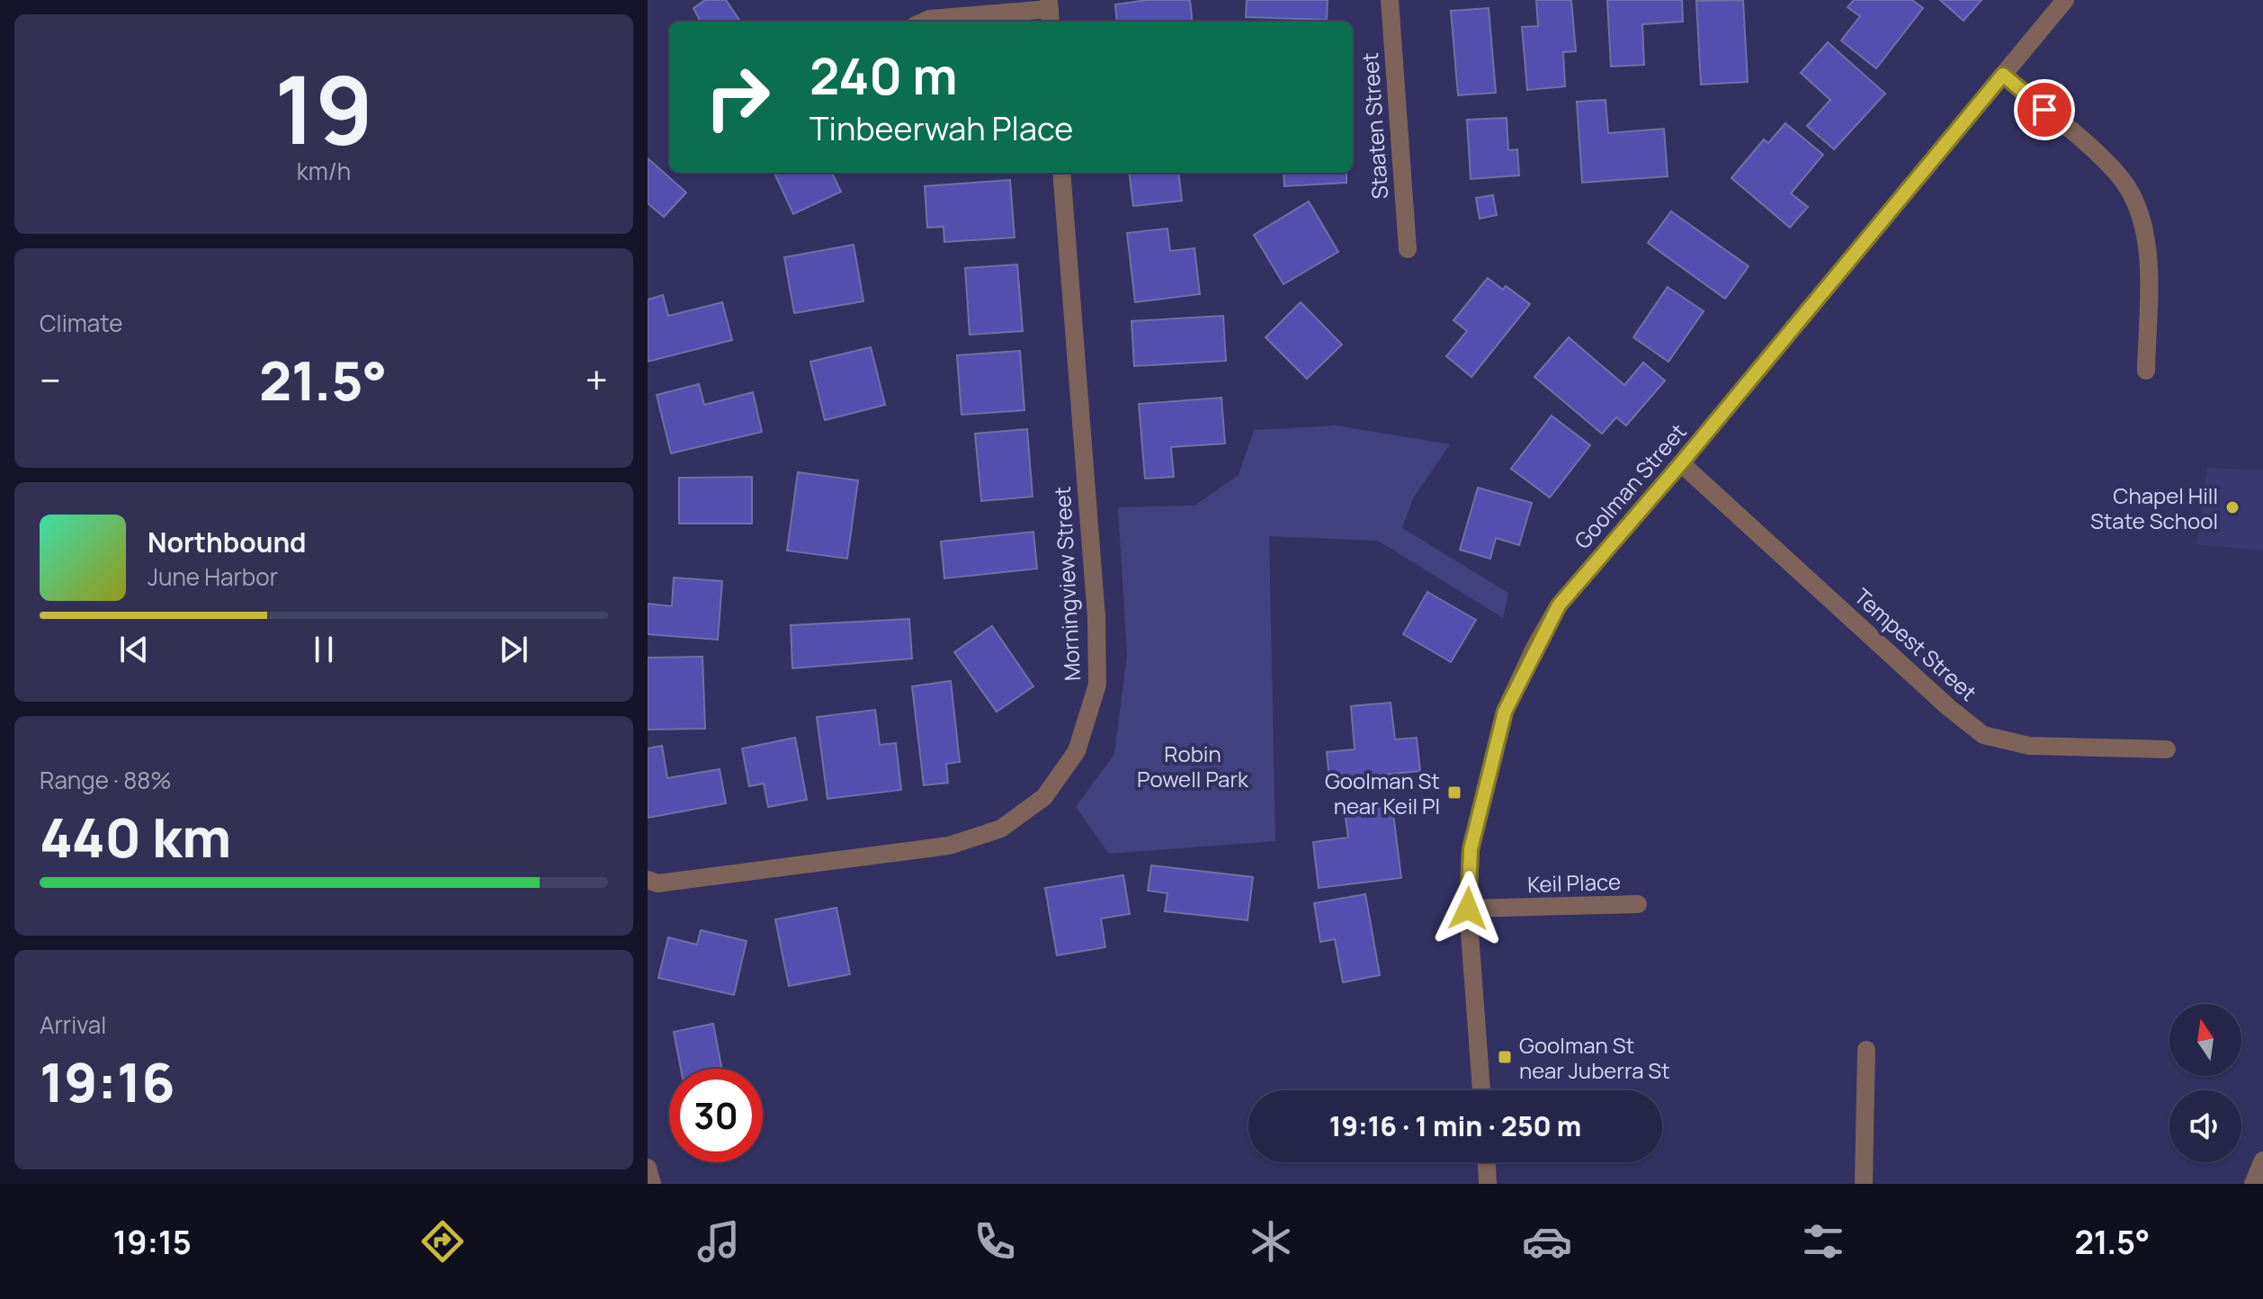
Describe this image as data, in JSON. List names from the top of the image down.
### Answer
{
  "streets": {
    "street": [
      "Staaten Street",
      "Goolman Street",
      "Morningview Street",
      "Tempest Street",
      "Keil Place"
    ]
  },
  "crossings": [
    ["Goolman Street", "Tempest Street"],
    ["Goolman Street", "Keil Place"]
  ],
  "parks": ["Robin Powell Park"],
  "places": {
    "other": ["Chapel Hill State School"],
    "transit": ["Goolman St near Keil Pl", "Goolman St near Juberra St"]
  },
  "north": "top",
  "page": {
    "tile": [
      ["19", "km/h"],
      "Climate",
      ["Range · 88%", "440 km"],
      ["Arrival", "19:16"]
    ],
    "turn": ["240 m", "Tinbeerwah Place"],
    "heat": ["−", "21.5°", "+"],
    "song": ["Northbound", "June Harbor"],
    "limit": "30",
    "trip": "19:16 · 1 min · 250 m",
    "tabs": ["19:15", "21.5°"]
  }
}
